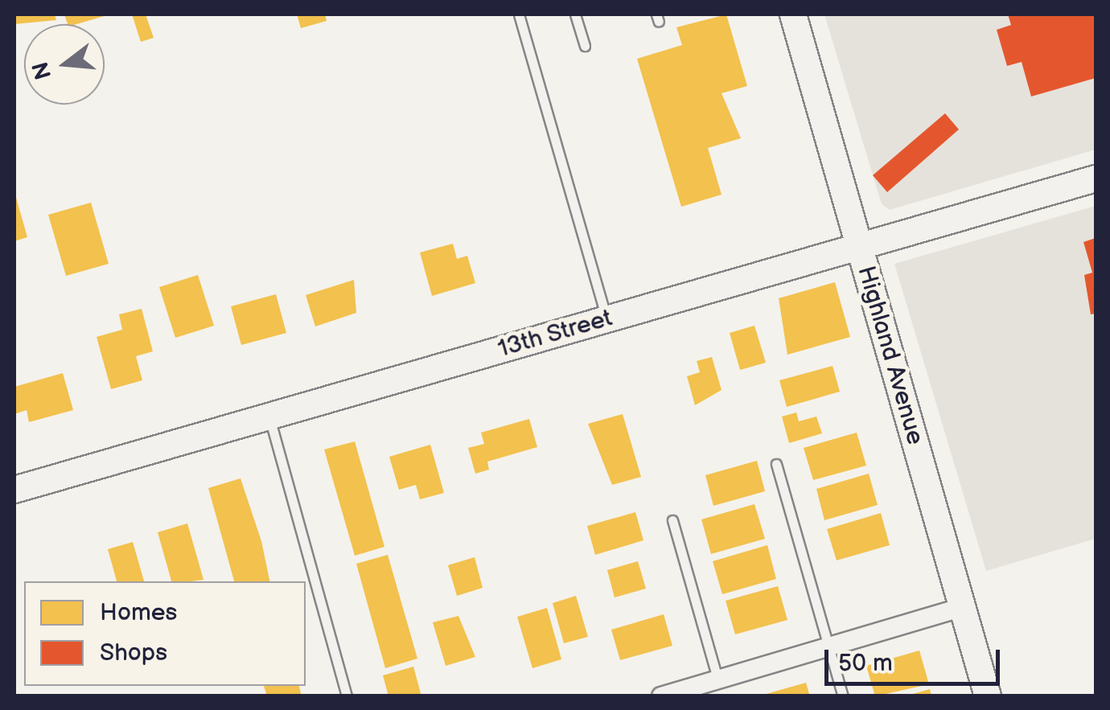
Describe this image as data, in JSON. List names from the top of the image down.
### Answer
{
  "streets": {
    "main road": ["13th Street", "Highland Avenue"]
  },
  "crossings": [
    ["13th Street", "Highland Avenue"]
  ],
  "legend": ["Homes", "Shops"],
  "scale_bar": "50 m",
  "north": "left"
}
